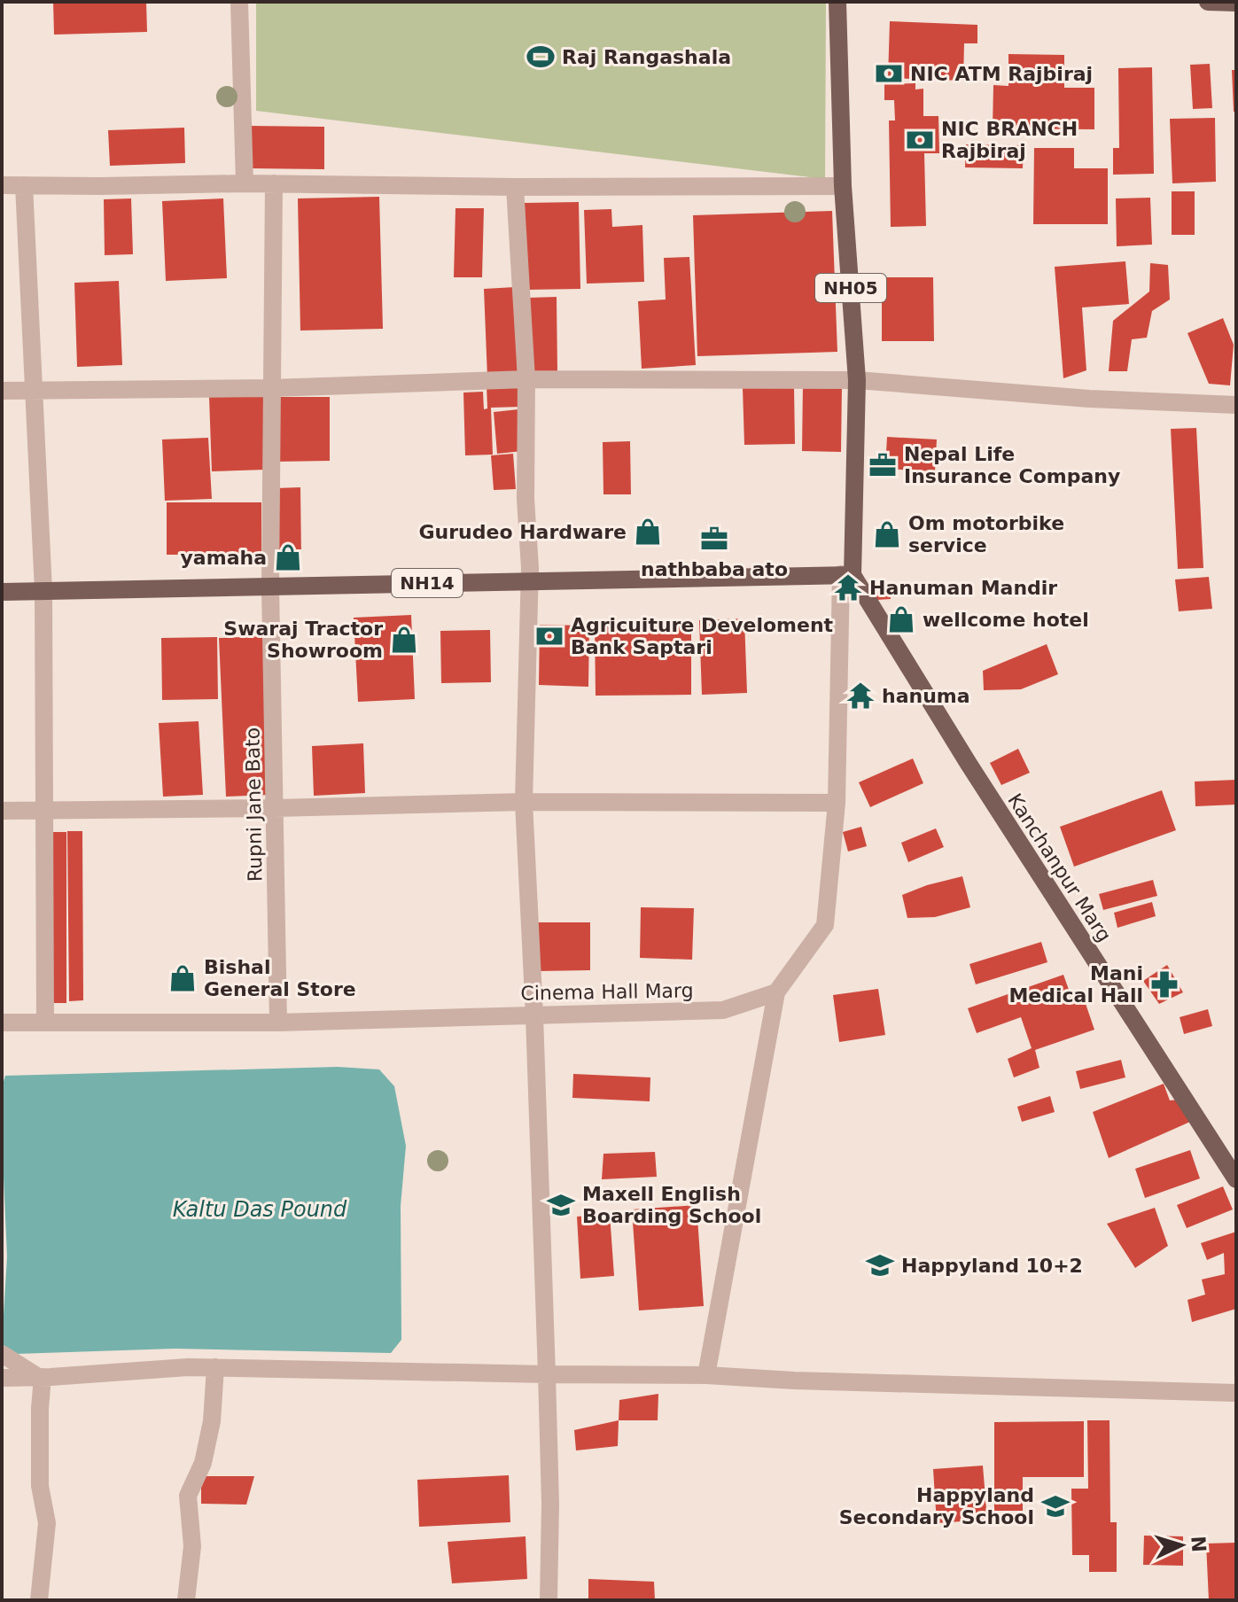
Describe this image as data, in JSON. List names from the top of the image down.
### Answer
{
  "streets": {
    "main road": ["NH05", "NH14", "Kanchanpur Marg"],
    "street": ["Rupni Jane Bato", "Cinema Hall Marg"]
  },
  "crossings": [
    ["NH05", "NH14"],
    ["NH05", "Kanchanpur Marg"],
    ["NH14", "Rupni Jane Bato"],
    ["NH14", "Kanchanpur Marg"],
    ["Rupni Jane Bato", "Cinema Hall Marg"]
  ],
  "water": ["Kaltu Das Pound"],
  "places": {
    "sports": ["Raj Rangashala"],
    "bank": ["NIC ATM Rajbiraj", "NIC BRANCH Rajbiraj", "Agricuiture Develoment Bank Saptari"],
    "office": ["Nepal Life Insurance Company", "nathbaba ato"],
    "shop": [
      "Gurudeo Hardware",
      "Om motorbike service",
      "yamaha",
      "wellcome hotel",
      "Swaraj Tractor Showroom",
      "Bishal General Store"
    ],
    "temple": ["Hanuman Mandir", "hanuma"],
    "pharmacy": ["Mani Medical Hall"],
    "school or university": ["Maxell English Boarding School", "Happyland 10+2", "Happyland Secondary School"]
  },
  "north": "right"
}
